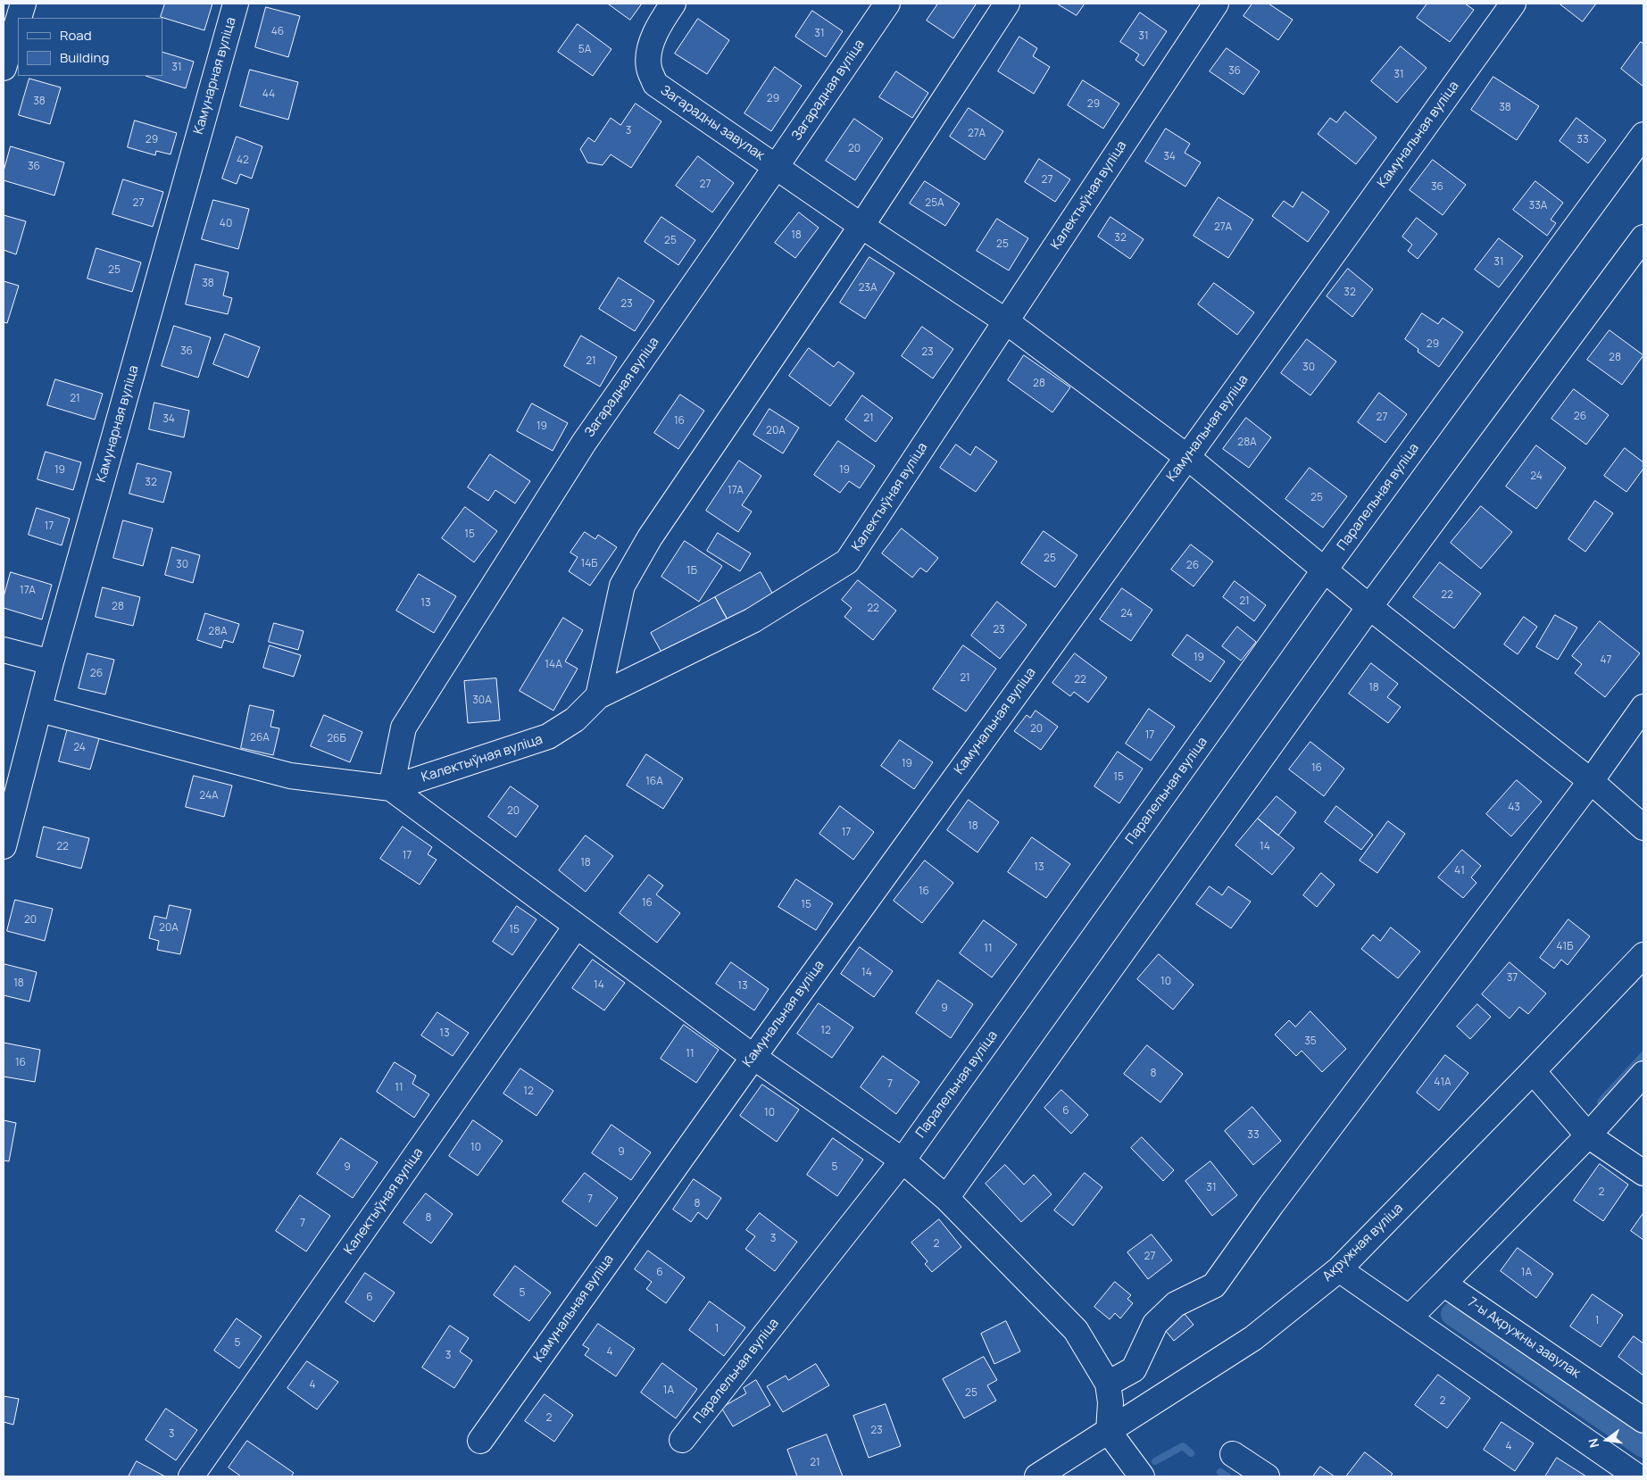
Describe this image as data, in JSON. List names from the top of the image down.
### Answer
{
  "streets": {
    "street": [
      "Камунарная вуліца",
      "Загарадная вуліца",
      "Загарадны завулак",
      "Камунальная вуліца",
      "Калектыўная вуліца",
      "Паралельная вуліца",
      "Акружная вуліца",
      "7-ы Акружны завулак"
    ]
  },
  "crossings": [
    ["Загарадная вуліца", "Загарадны завулак"],
    ["Загарадная вуліца", "Калектыўная вуліца"],
    ["Загарадны завулак", "Камунальная вуліца"],
    ["Загарадны завулак", "Калектыўная вуліца"],
    ["Загарадны завулак", "Паралельная вуліца"]
  ],
  "house_numbers": [
    "46",
    "31",
    "31",
    "5А",
    "31",
    "36",
    "31",
    "44",
    "29",
    "38",
    "29",
    "38",
    "3",
    "27А",
    "29",
    "33",
    "20",
    "34",
    "42",
    "36",
    "27",
    "27",
    "36",
    "27",
    "25А",
    "33А",
    "40",
    "27А",
    "18",
    "32",
    "25",
    "25",
    "31",
    "25",
    "38",
    "23А",
    "32",
    "23",
    "29",
    "36",
    "23",
    "28",
    "21",
    "30",
    "28",
    "21",
    "26",
    "27",
    "21",
    "34",
    "16",
    "19",
    "20А",
    "28А",
    "19",
    "19",
    "24",
    "32",
    "17А",
    "25",
    "17",
    "15",
    "25",
    "14Б",
    "30",
    "26",
    "1Б",
    "17А",
    "22",
    "21",
    "13",
    "28",
    "22",
    "24",
    "23",
    "28А",
    "19",
    "47",
    "14А",
    "26",
    "21",
    "22",
    "18",
    "30А",
    "20",
    "17",
    "26А",
    "26Б",
    "24",
    "19",
    "16",
    "15",
    "16А",
    "24А",
    "43",
    "20",
    "18",
    "17",
    "22",
    "14",
    "17",
    "18",
    "13",
    "41",
    "16",
    "16",
    "15",
    "20",
    "20А",
    "15",
    "41Б",
    "11",
    "14",
    "37",
    "10",
    "18",
    "14",
    "13",
    "9",
    "12",
    "13",
    "35",
    "11",
    "16",
    "8",
    "41А",
    "7",
    "11",
    "12",
    "6",
    "10",
    "33",
    "10",
    "9",
    "9",
    "5",
    "31",
    "2",
    "7",
    "8",
    "8",
    "7",
    "3",
    "2",
    "27",
    "6",
    "1А",
    "5",
    "6",
    "1",
    "1",
    "5",
    "4",
    "3",
    "4",
    "1А",
    "25",
    "2",
    "2",
    "23",
    "3",
    "4",
    "21"
  ],
  "legend": ["Road", "Building"],
  "north": "left"
}
